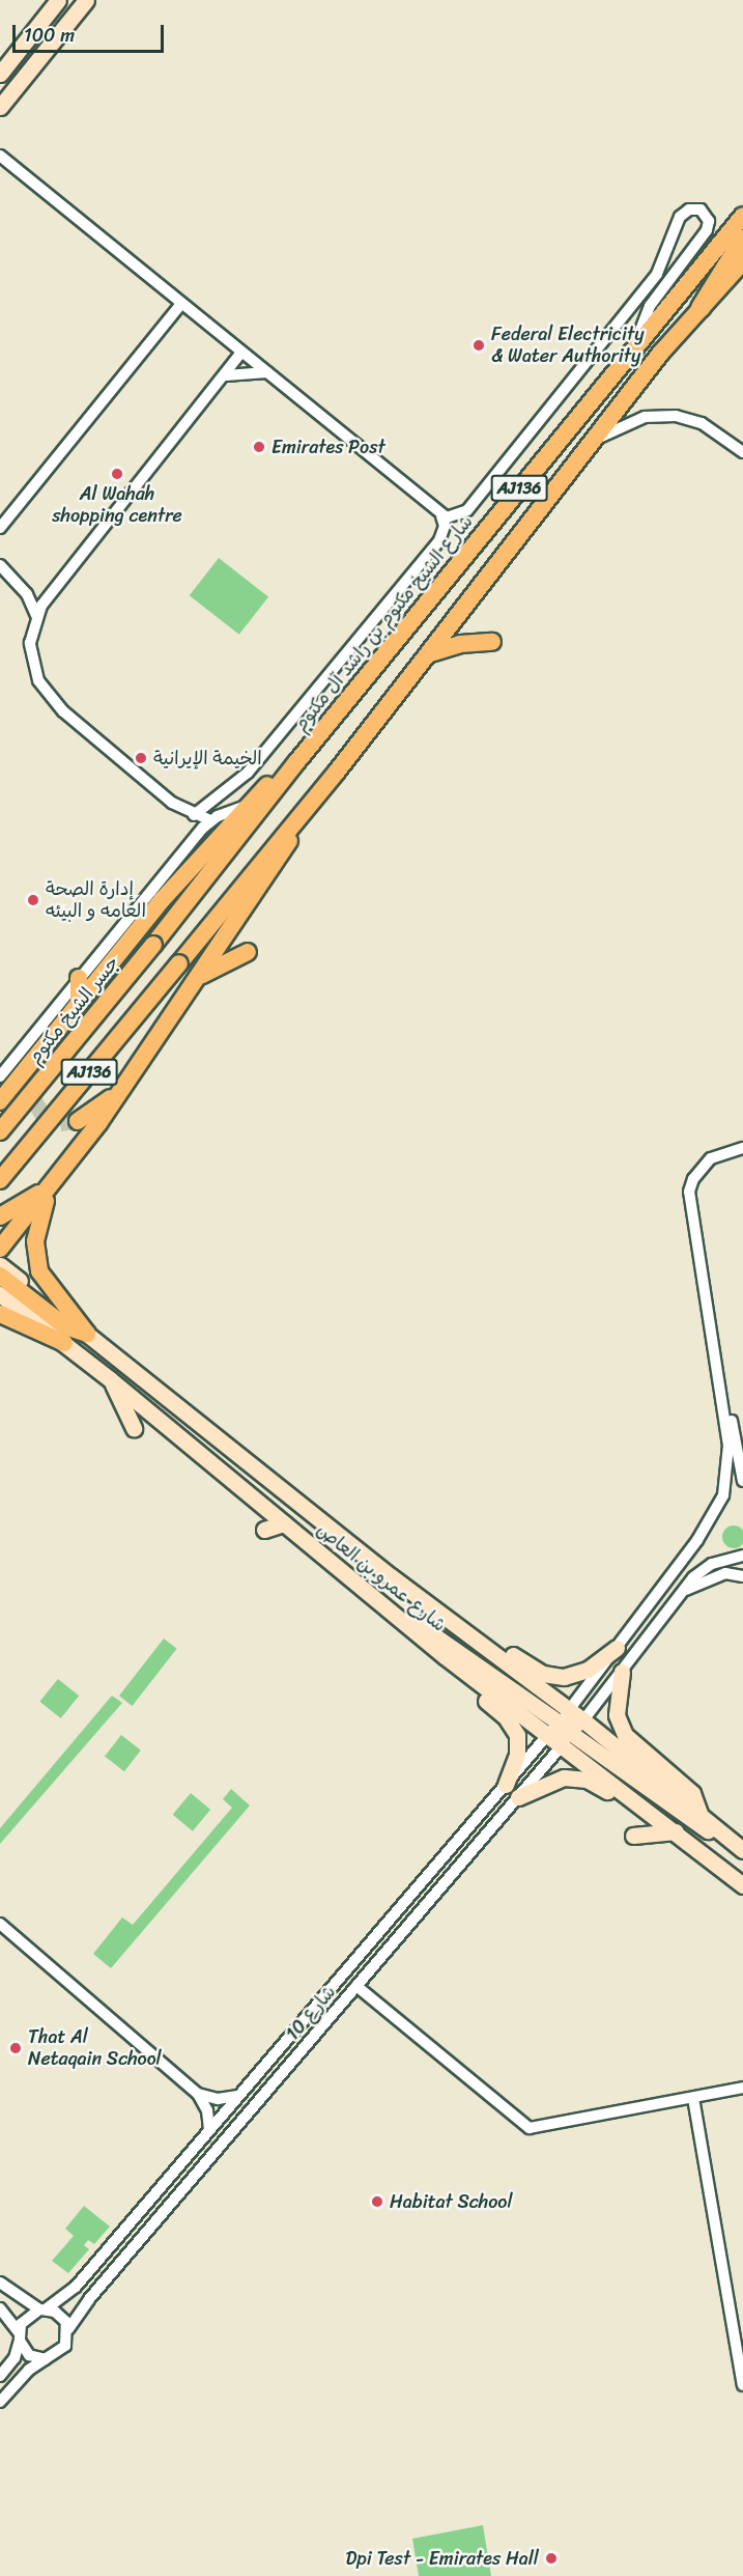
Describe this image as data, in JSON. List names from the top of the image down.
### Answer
{
  "streets": {
    "main road": [
      "AJ136",
      "شارع الشيخ مكتوم بن راشد آل مكتوم",
      "جسر الشيخ مكتوم",
      "شارع عمرو بن العاص"
    ],
    "street": ["شارع 10"]
  },
  "crossings": [
    ["شارع الشيخ مكتوم بن راشد آل مكتوم", "جسر الشيخ مكتوم"],
    ["شارع عمرو بن العاص", "شارع 10"]
  ],
  "places": [
    "Federal Electricity & Water Authority",
    "Emirates Post",
    "Al Wahah shopping centre",
    "الخيمة الإيرانية",
    "إدارة الصحة العامه و البيئه",
    "That Al Netaqain School",
    "Habitat School",
    "Dpi Test - Emirates Hall"
  ],
  "scale_bar": "100 m"
}
